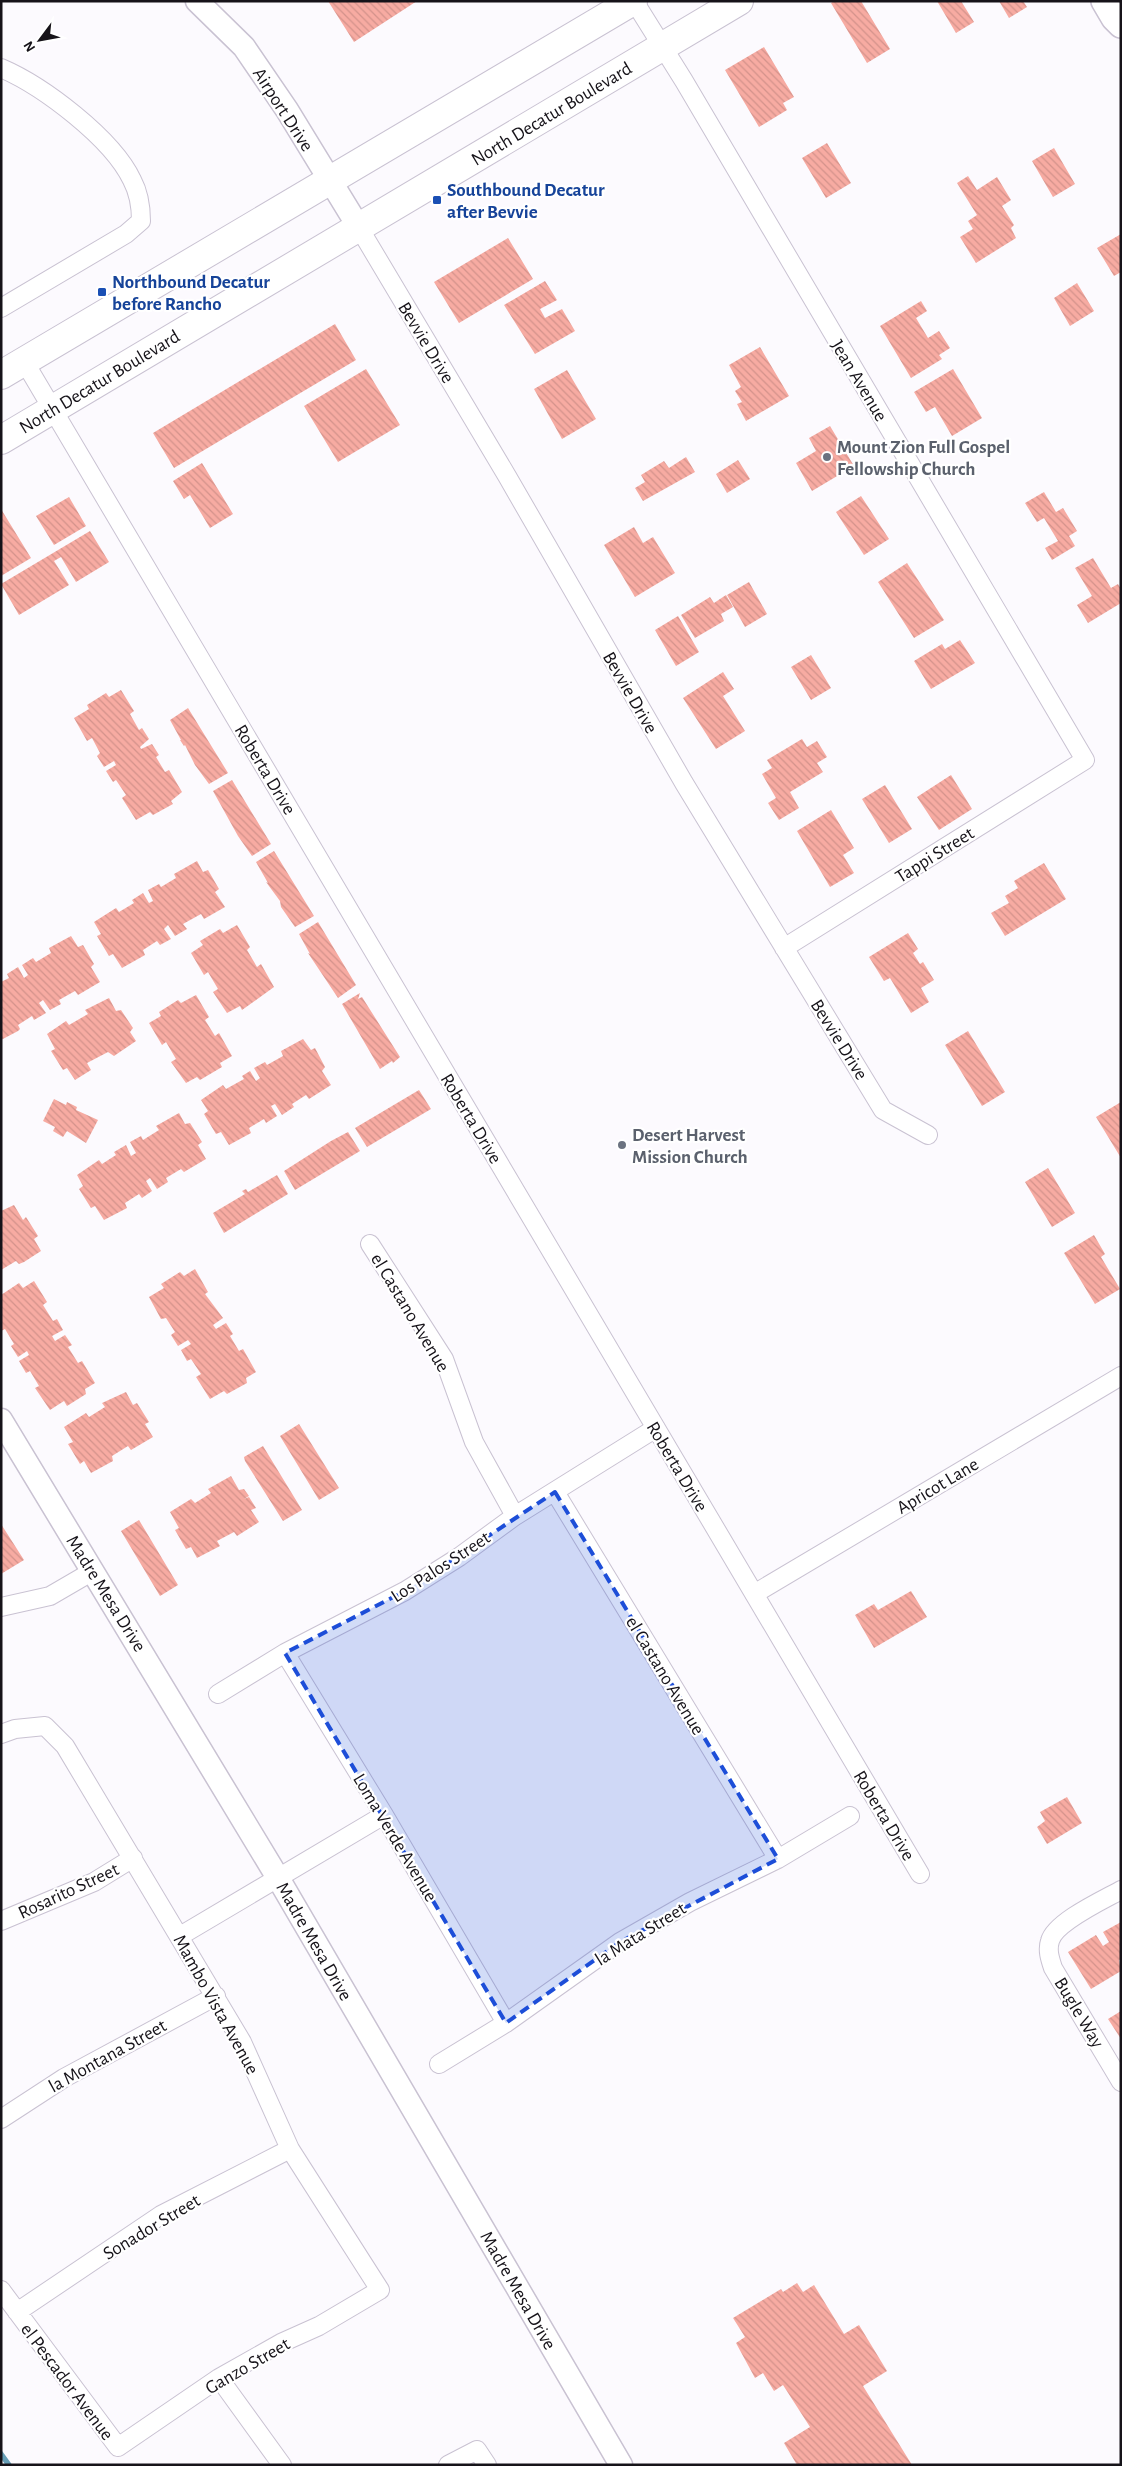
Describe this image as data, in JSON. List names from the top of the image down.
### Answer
{
  "streets": {
    "main road": ["North Decatur Boulevard"],
    "street": [
      "Airport Drive",
      "Bevvie Drive",
      "Jean Avenue",
      "Roberta Drive",
      "Tappi Street",
      "el Castano Avenue",
      "Apricot Lane",
      "Los Palos Street",
      "Madre Mesa Drive",
      "Loma Verde Avenue",
      "Rosarito Street",
      "la Mata Street",
      "Mambo Vista Avenue",
      "Bugle Way",
      "la Montana Street",
      "Sonador Street",
      "Ganzo Street",
      "el Pescador Avenue"
    ]
  },
  "crossings": [
    ["Airport Drive", "North Decatur Boulevard"],
    ["Airport Drive", "Bevvie Drive"],
    ["North Decatur Boulevard", "Bevvie Drive"],
    ["North Decatur Boulevard", "Jean Avenue"],
    ["North Decatur Boulevard", "Roberta Drive"],
    ["Bevvie Drive", "Tappi Street"],
    ["Jean Avenue", "Tappi Street"],
    ["Roberta Drive", "Apricot Lane"],
    ["Roberta Drive", "Los Palos Street"],
    ["el Castano Avenue", "Los Palos Street"],
    ["el Castano Avenue", "la Mata Street"],
    ["Los Palos Street", "Loma Verde Avenue"],
    ["Loma Verde Avenue", "la Mata Street"],
    ["Rosarito Street", "Mambo Vista Avenue"],
    ["Mambo Vista Avenue", "la Montana Street"],
    ["Mambo Vista Avenue", "Sonador Street"],
    ["Mambo Vista Avenue", "Ganzo Street"],
    ["Sonador Street", "el Pescador Avenue"],
    ["Ganzo Street", "el Pescador Avenue"]
  ],
  "places": {
    "transit": ["Southbound Decatur after Bevvie", "Northbound Decatur before Rancho"],
    "other": ["Mount Zion Full Gospel Fellowship Church", "Desert Harvest Mission Church"]
  },
  "north": "bottom left"
}
